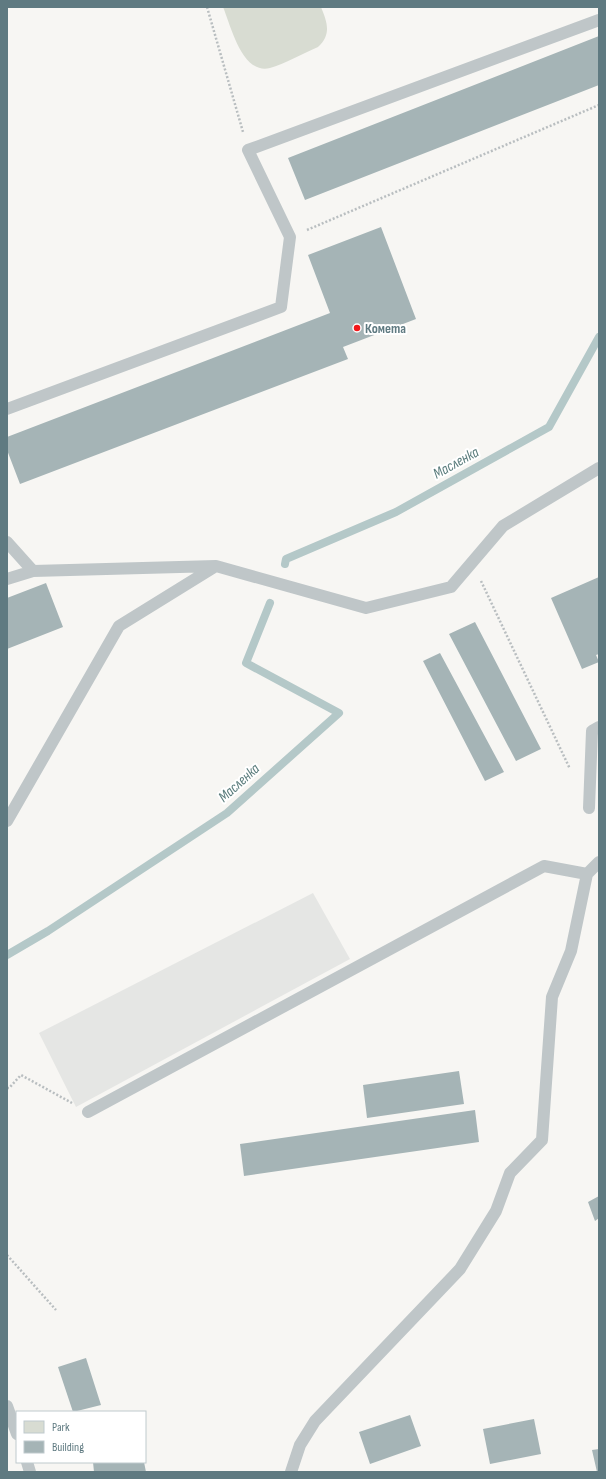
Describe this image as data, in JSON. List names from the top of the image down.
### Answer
{
  "water": ["Масленка"],
  "places": ["Комета"],
  "legend": ["Park", "Building"]
}
